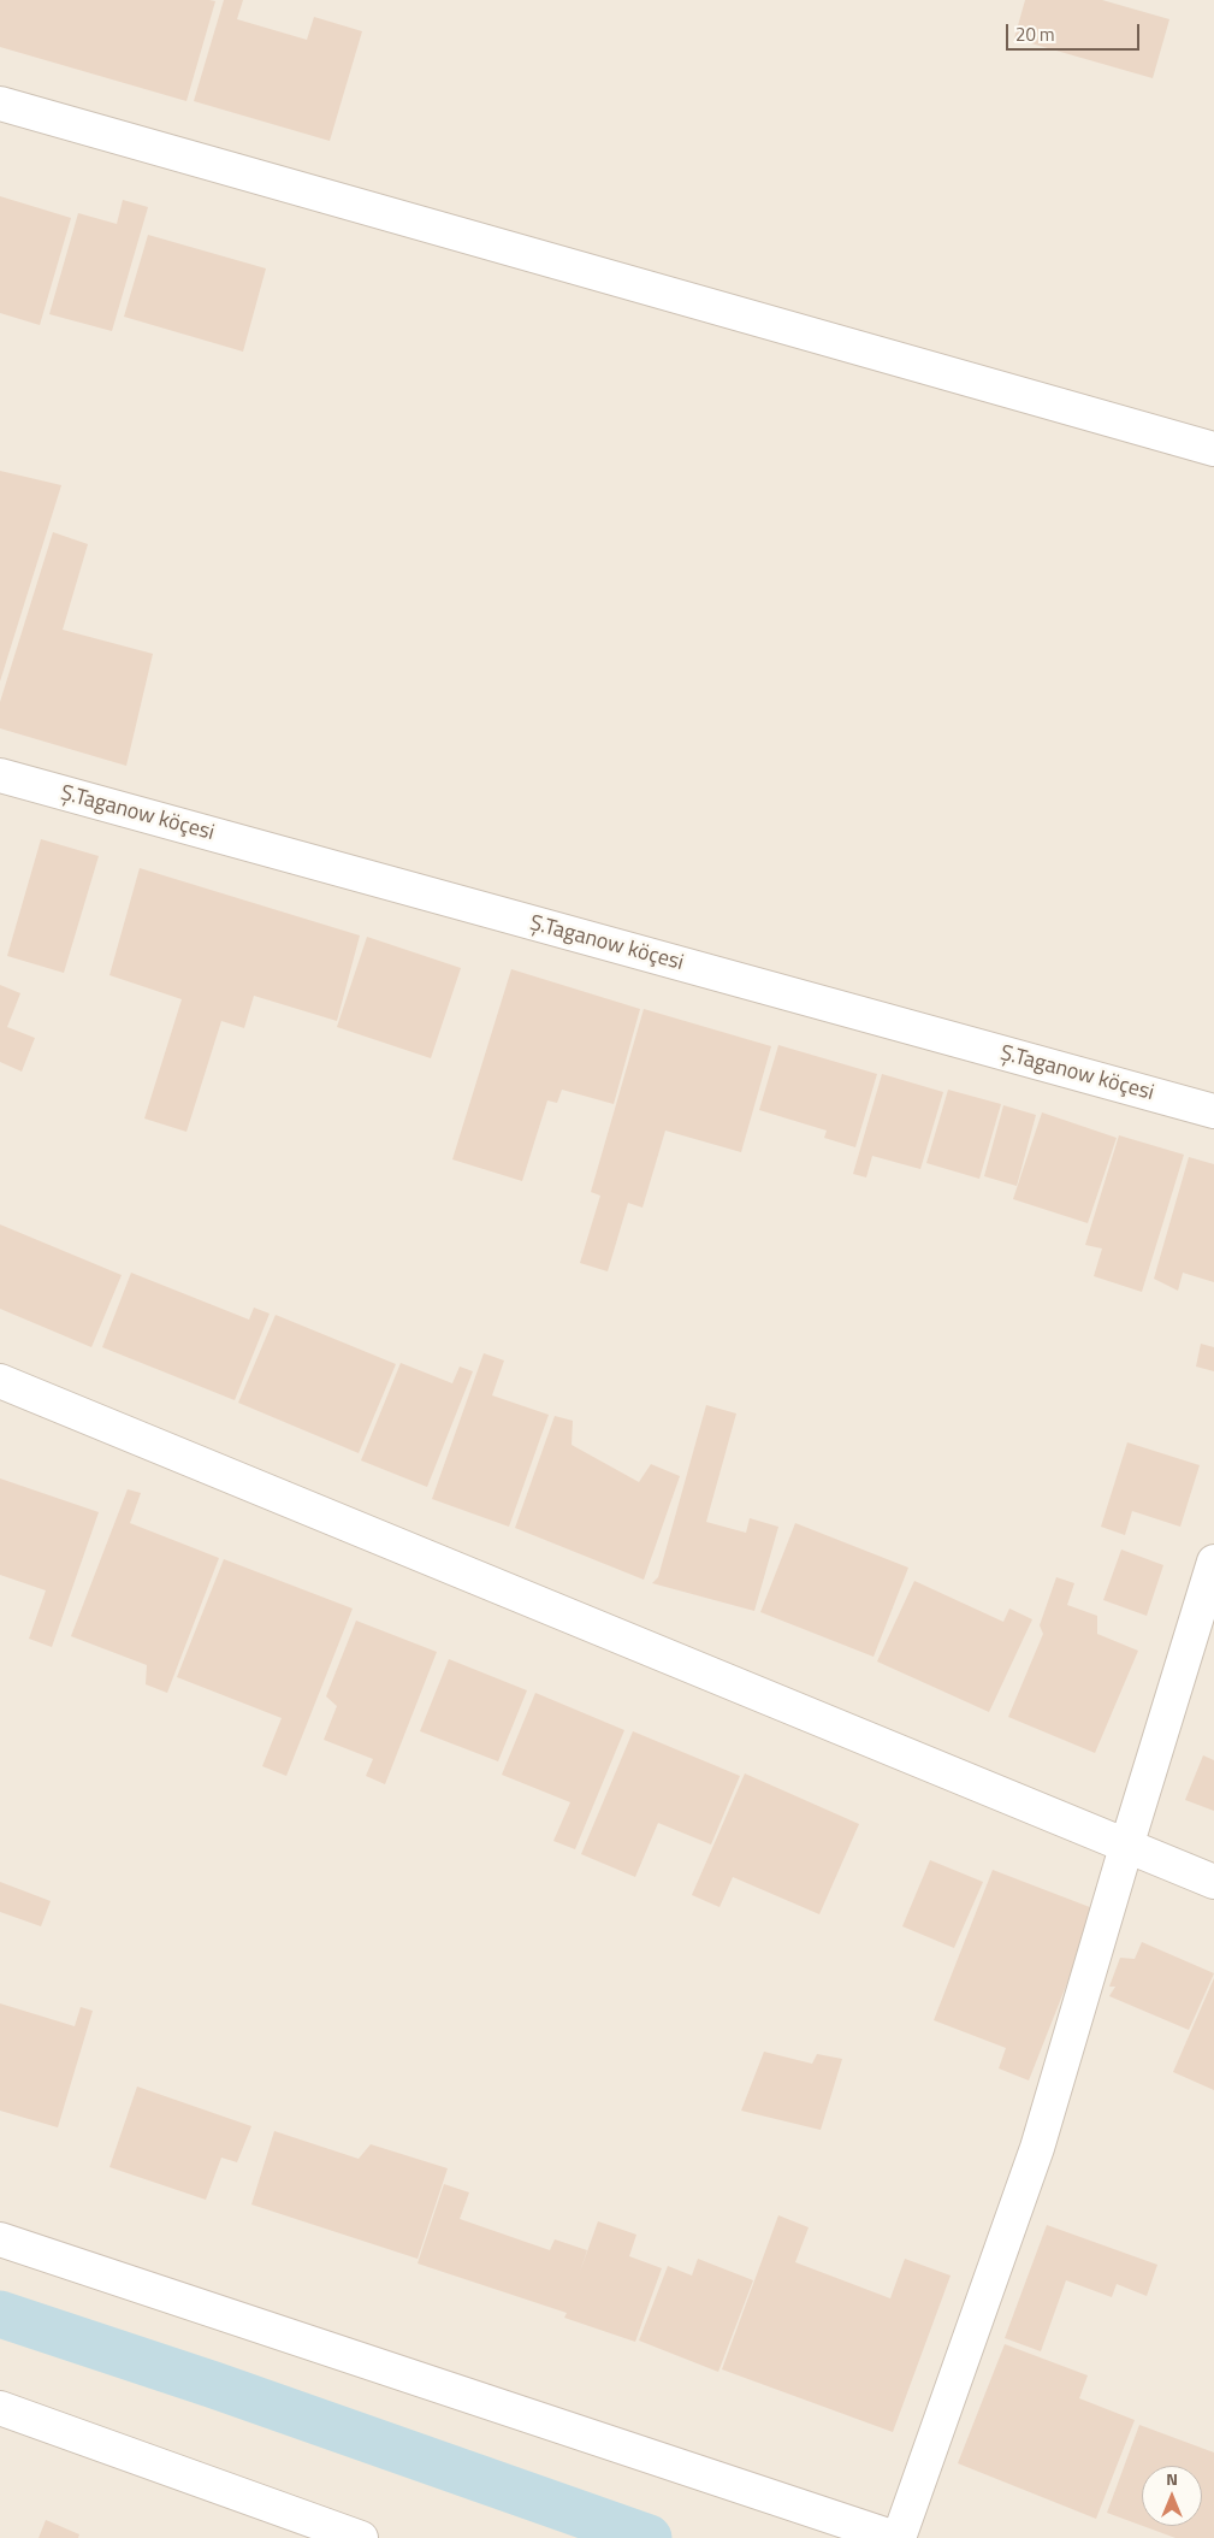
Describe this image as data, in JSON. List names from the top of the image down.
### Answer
{
  "streets": {
    "street": ["Ş.Taganow köçesi"]
  },
  "scale_bar": "20 m",
  "north": "top"
}
